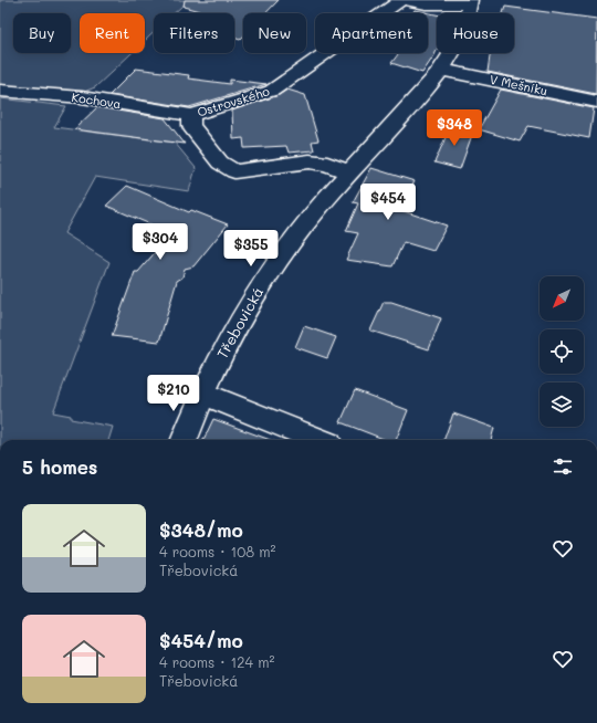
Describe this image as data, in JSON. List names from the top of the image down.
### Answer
{
  "streets": {
    "street": [
      "V Mešníku",
      "Kochova",
      "Ostrovského",
      "Třebovická"
    ]
  },
  "crossings": [
    ["V Mešníku", "Třebovická"],
    ["Kochova", "Ostrovského"],
    ["Ostrovského", "Třebovická"]
  ],
  "north": "bottom left",
  "page": {
    "chip": [
      "Buy",
      "Rent",
      "Filters",
      "New",
      "Apartment",
      "House"
    ],
    "price": [
      "$348",
      "$454",
      "$304",
      "$355",
      "$210"
    ],
    "heading": "5 homes",
    "list": [
      {
        "name": "$348/mo",
        "note": "4 rooms · 108 m² · Třebovická"
      },
      {
        "name": "$454/mo",
        "note": "4 rooms · 124 m² · Třebovická"
      }
    ]
  }
}
